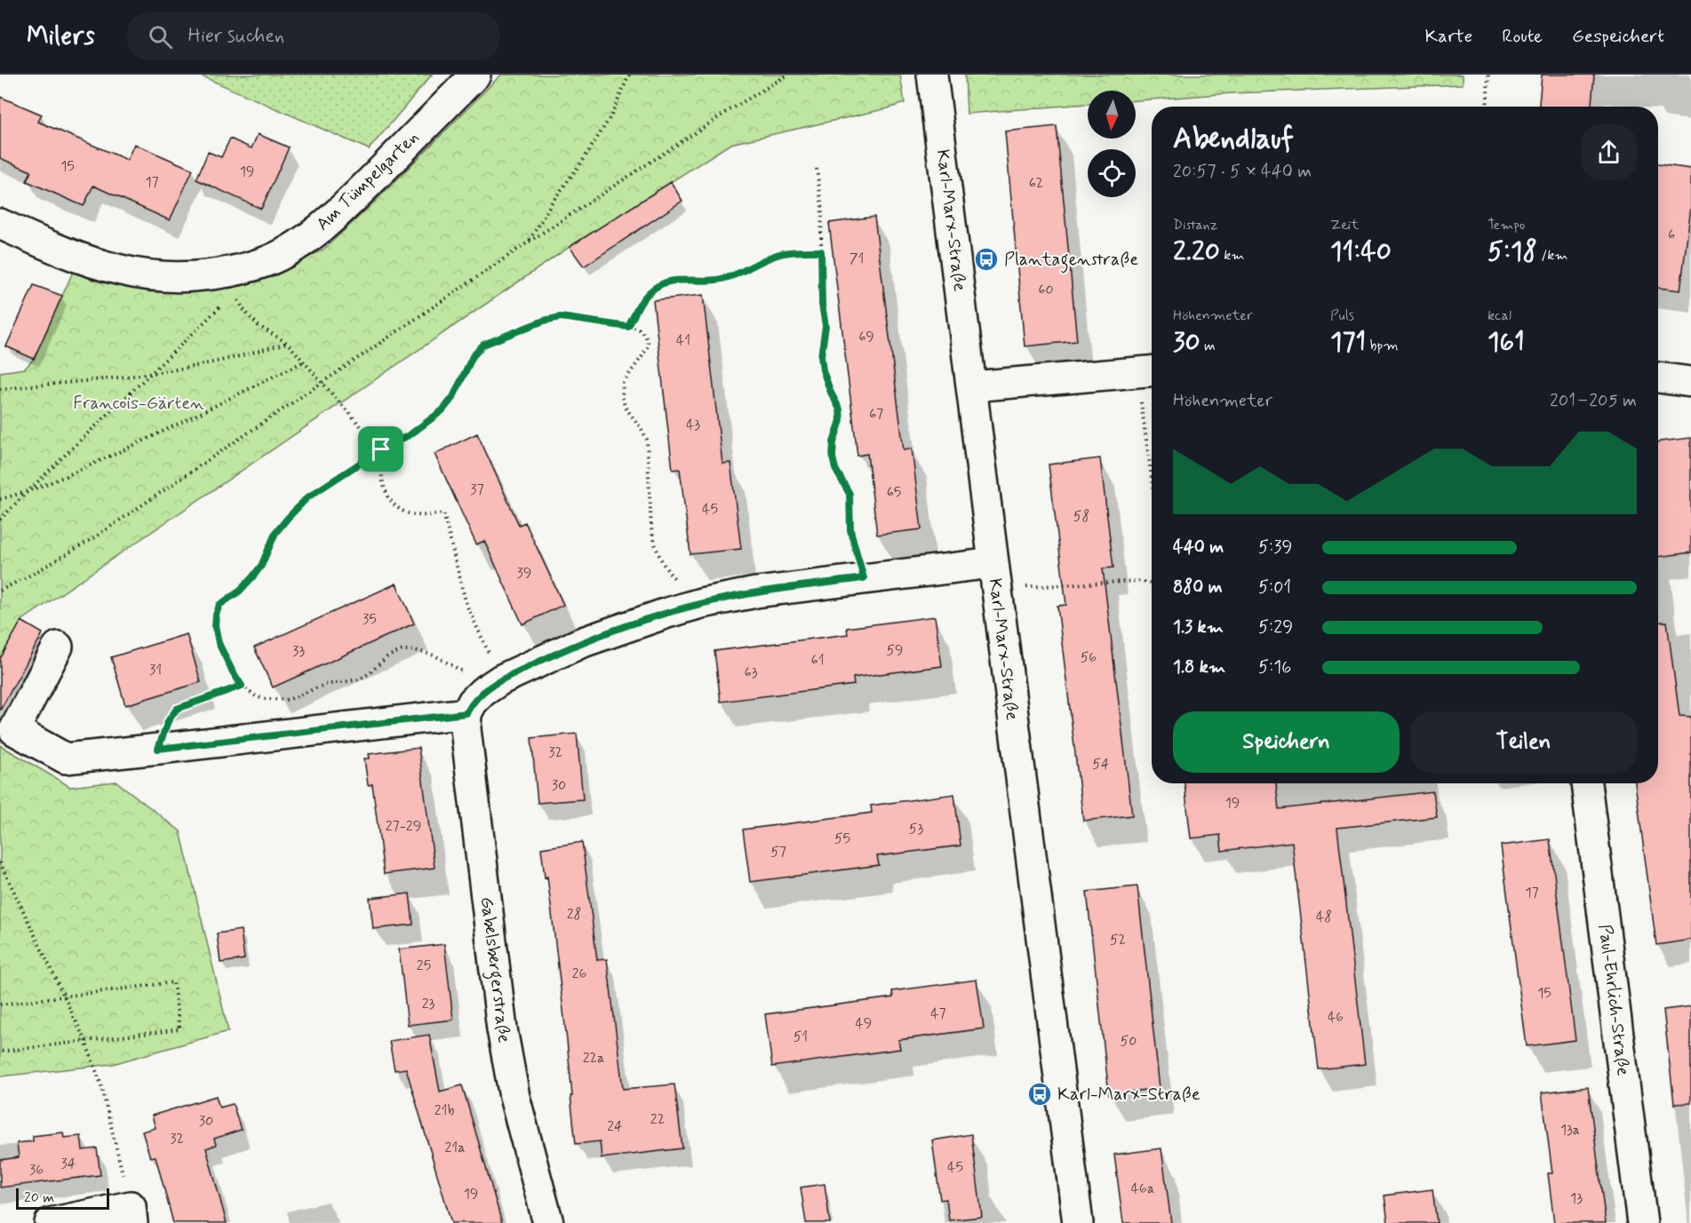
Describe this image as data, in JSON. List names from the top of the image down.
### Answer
{
  "streets": {
    "street": [
      "Am Tümpelgarten",
      "Karl-Marx-Straße",
      "Gabelsbergerstraße",
      "Paul-Ehrlich-Straße"
    ]
  },
  "parks": ["Francois-Gärten"],
  "places": {
    "bus stop": ["Plantagenstraße", "Karl-Marx-Straße"]
  },
  "house_numbers": [
    "15",
    "19",
    "17",
    "62",
    "6",
    "71",
    "60",
    "69",
    "41",
    "67",
    "43",
    "37",
    "65",
    "45",
    "58",
    "39",
    "35",
    "59",
    "33",
    "56",
    "61",
    "31",
    "63",
    "32",
    "54",
    "30",
    "19",
    "27-29",
    "53",
    "55",
    "57",
    "17",
    "28",
    "48",
    "52",
    "25",
    "26",
    "15",
    "23",
    "47",
    "46",
    "49",
    "51",
    "50",
    "22a",
    "21b",
    "22",
    "30",
    "24",
    "13a",
    "32",
    "21a",
    "34",
    "45",
    "36",
    "46a",
    "19",
    "13"
  ],
  "scale_bar": "20 m",
  "north": "bottom",
  "page": {
    "header": "Milers",
    "search": "Hier suchen",
    "nav": ["Karte", "Route", "Gespeichert"],
    "heading": ["Abendlauf", "20:57 · 5 × 440 m"],
    "stats": [
      ["Distanz", "2.20 km"],
      ["Zeit", "11:40"],
      ["Tempo", "5:18 /km"],
      ["Höhenmeter", "30 m"],
      ["Puls", "171 bpm"],
      ["kcal", "161"]
    ],
    "chart": ["Höhenmeter", "201–205 m"],
    "list": [
      {
        "name": "440 m",
        "note": "5:39"
      },
      {
        "name": "880 m",
        "note": "5:01"
      },
      {
        "name": "1.3 km",
        "note": "5:29"
      },
      {
        "name": "1.8 km",
        "note": "5:16"
      }
    ],
    "buttons": ["Speichern", "Teilen"],
    "scale": "20 m"
  }
}
